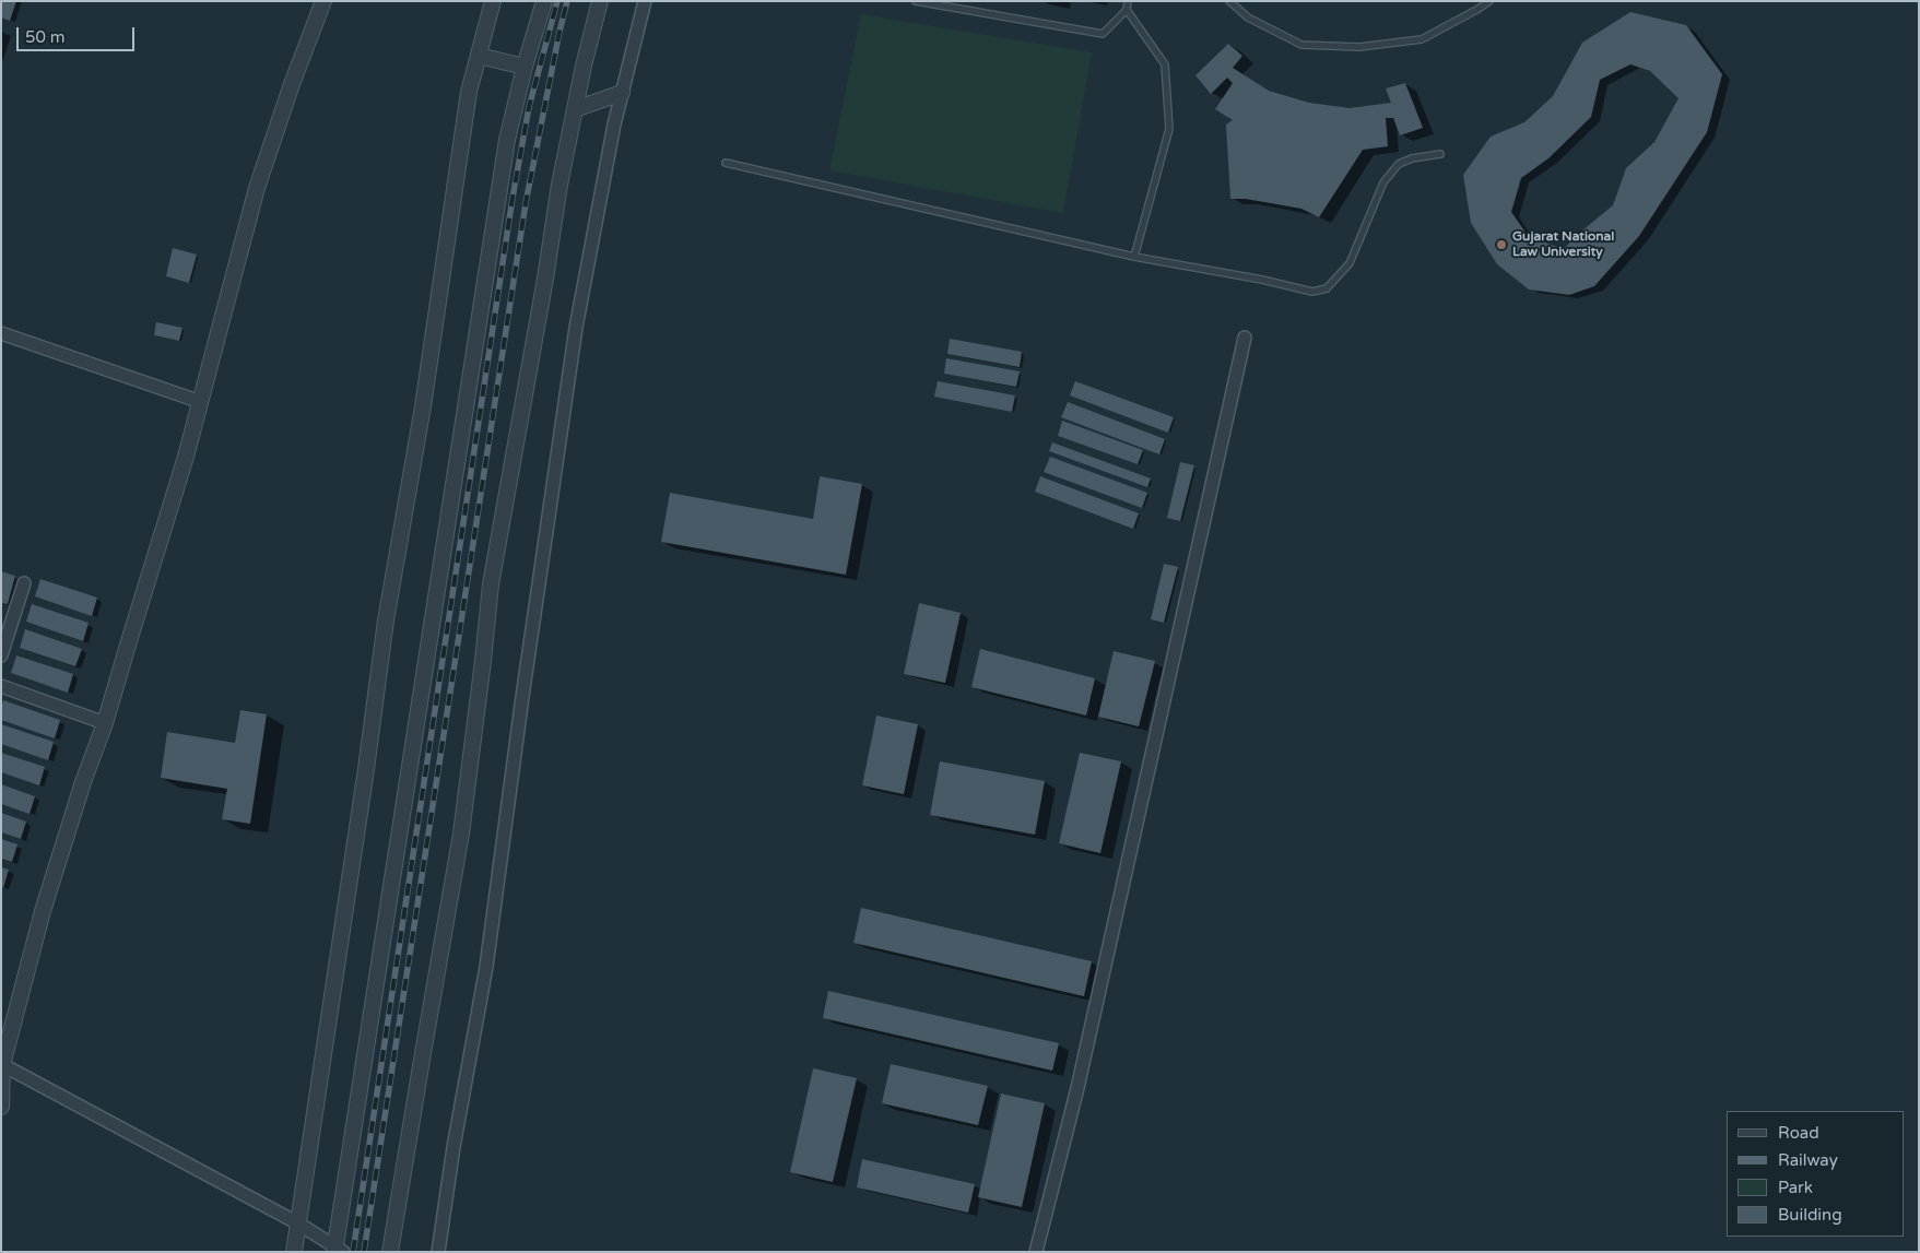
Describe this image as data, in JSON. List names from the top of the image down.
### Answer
{
  "places": ["Gujarat National Law University"],
  "legend": [
    "Road",
    "Railway",
    "Park",
    "Building"
  ],
  "scale_bar": "50 m"
}
